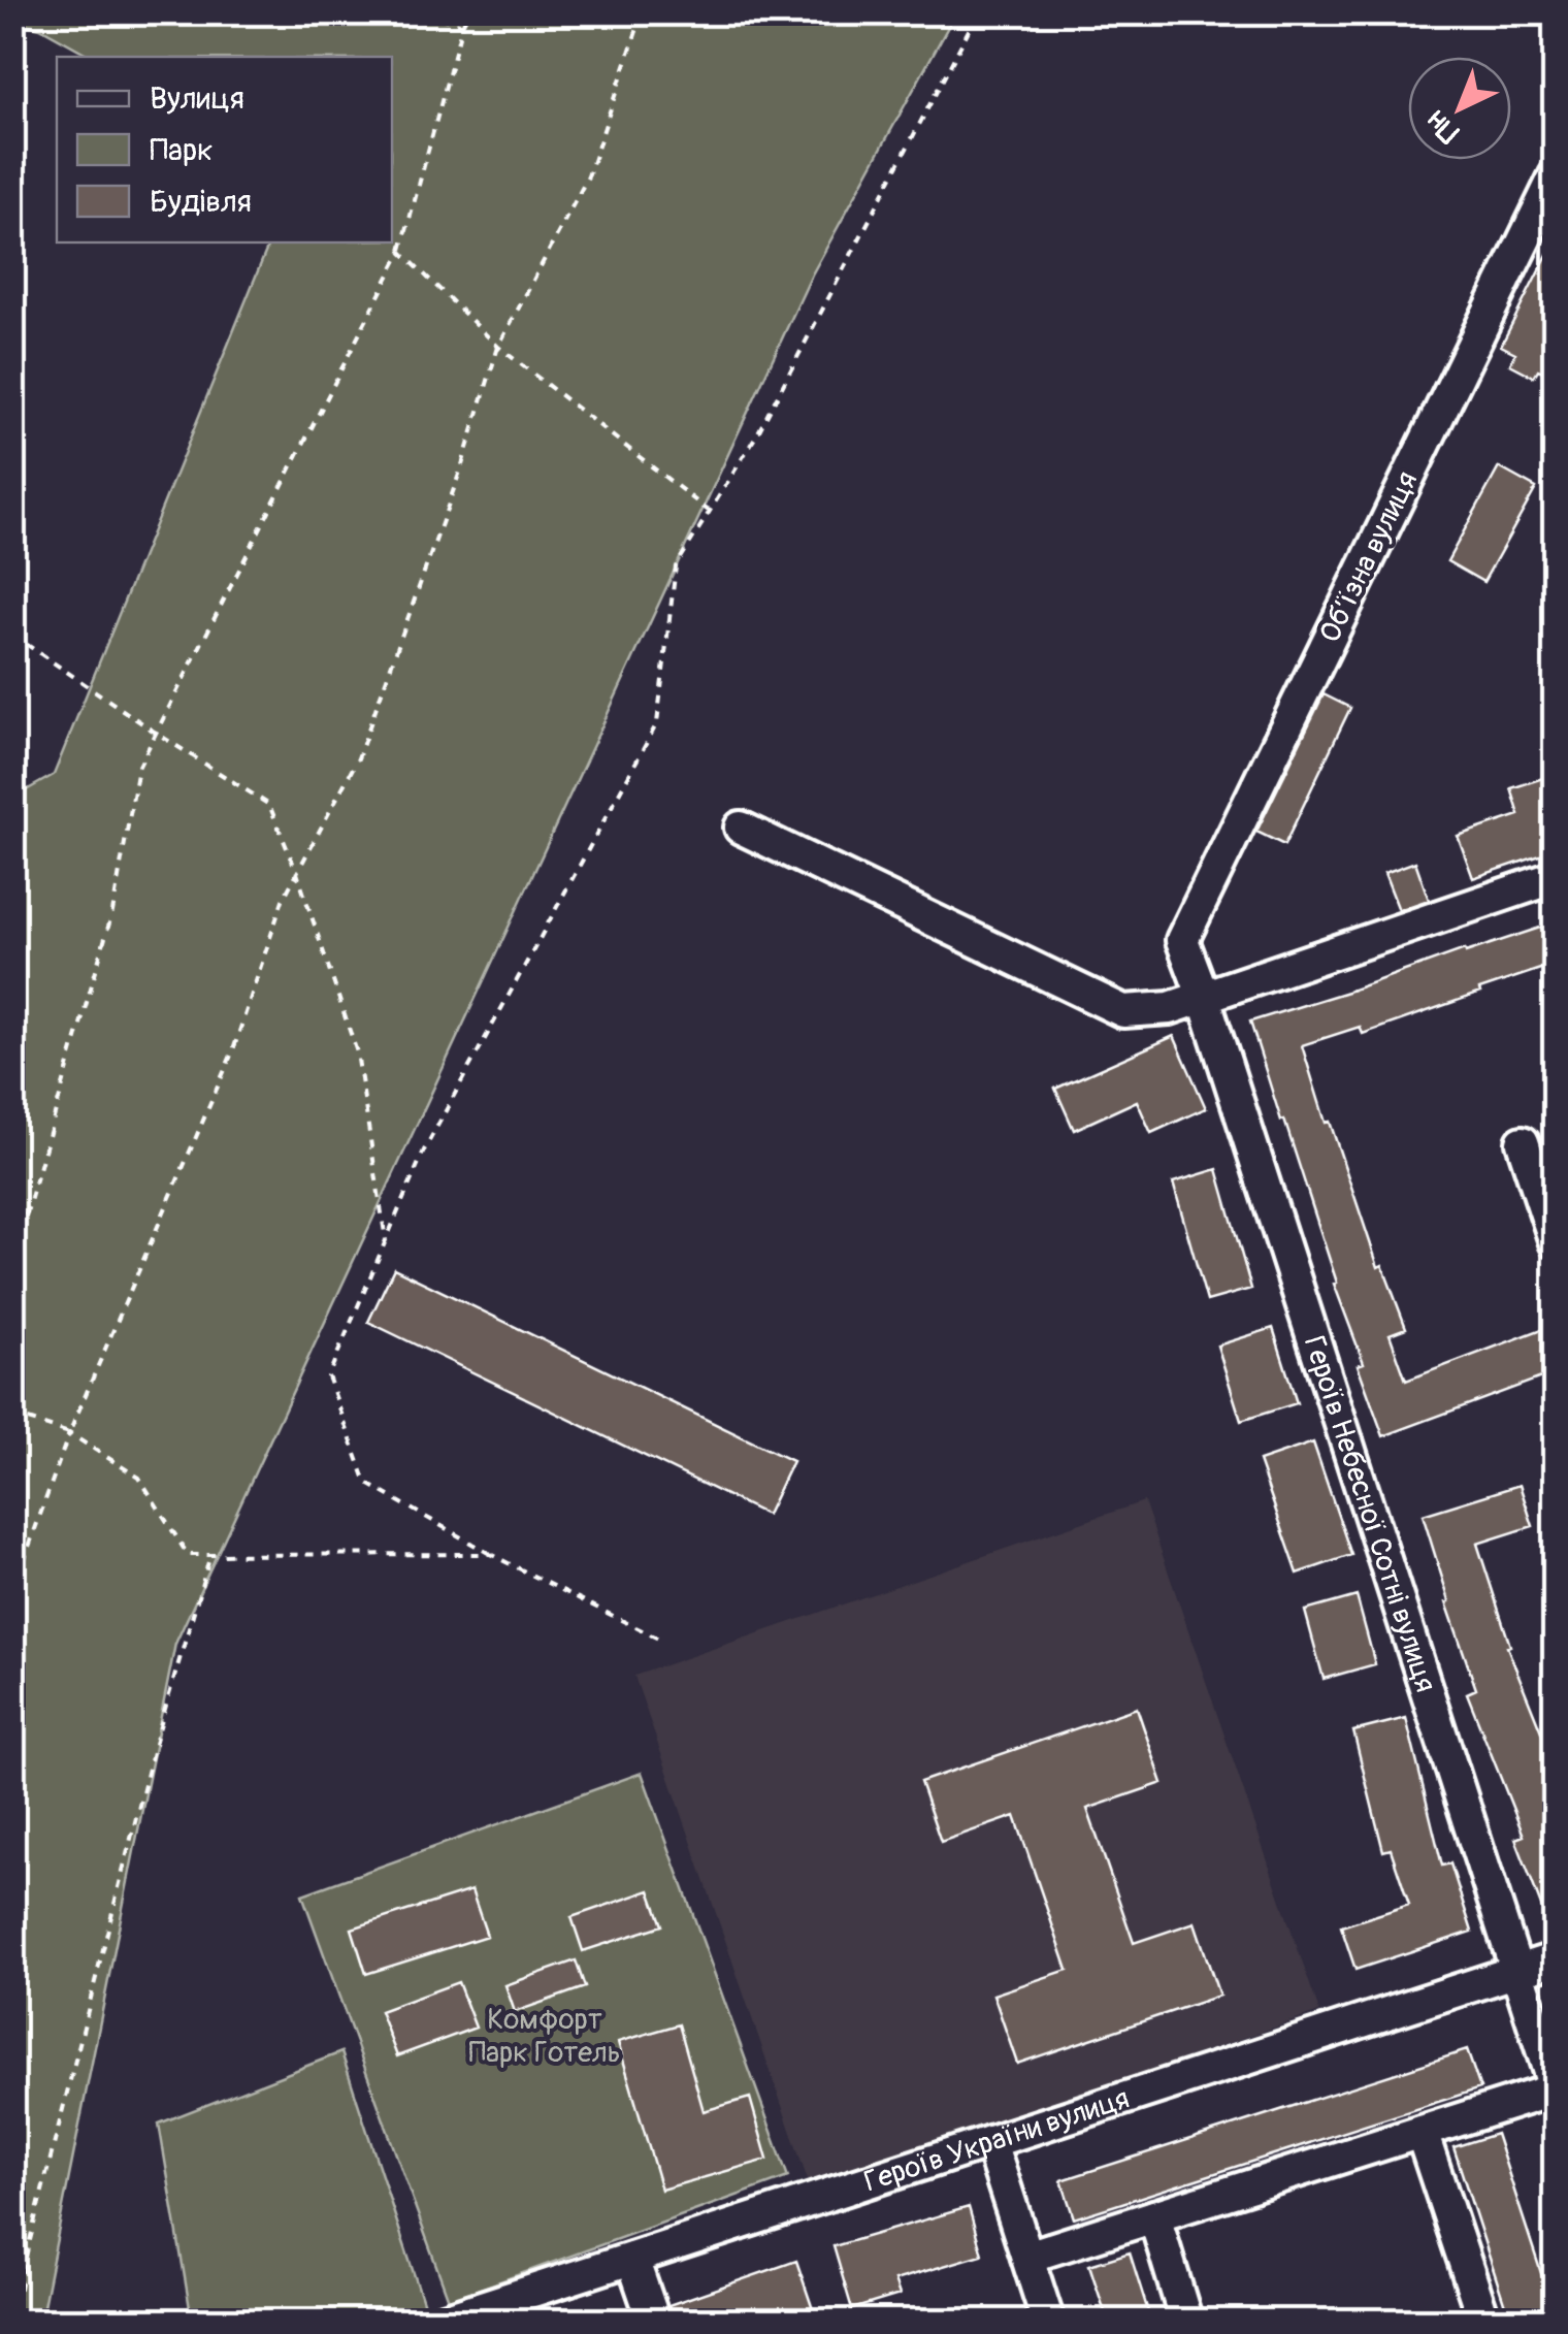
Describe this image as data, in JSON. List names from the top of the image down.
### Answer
{
  "streets": {
    "street": ["Об’їзна вулиця", "Героїв Небесної Сотні вулиця", "Героїв України вулиця"]
  },
  "crossings": [
    ["Об’їзна вулиця", "Героїв Небесної Сотні вулиця"],
    ["Героїв Небесної Сотні вулиця", "Героїв України вулиця"]
  ],
  "parks": ["Комфорт Парк Готель"],
  "legend": ["Вулиця", "Парк", "Будівля"],
  "north": "bottom left"
}
